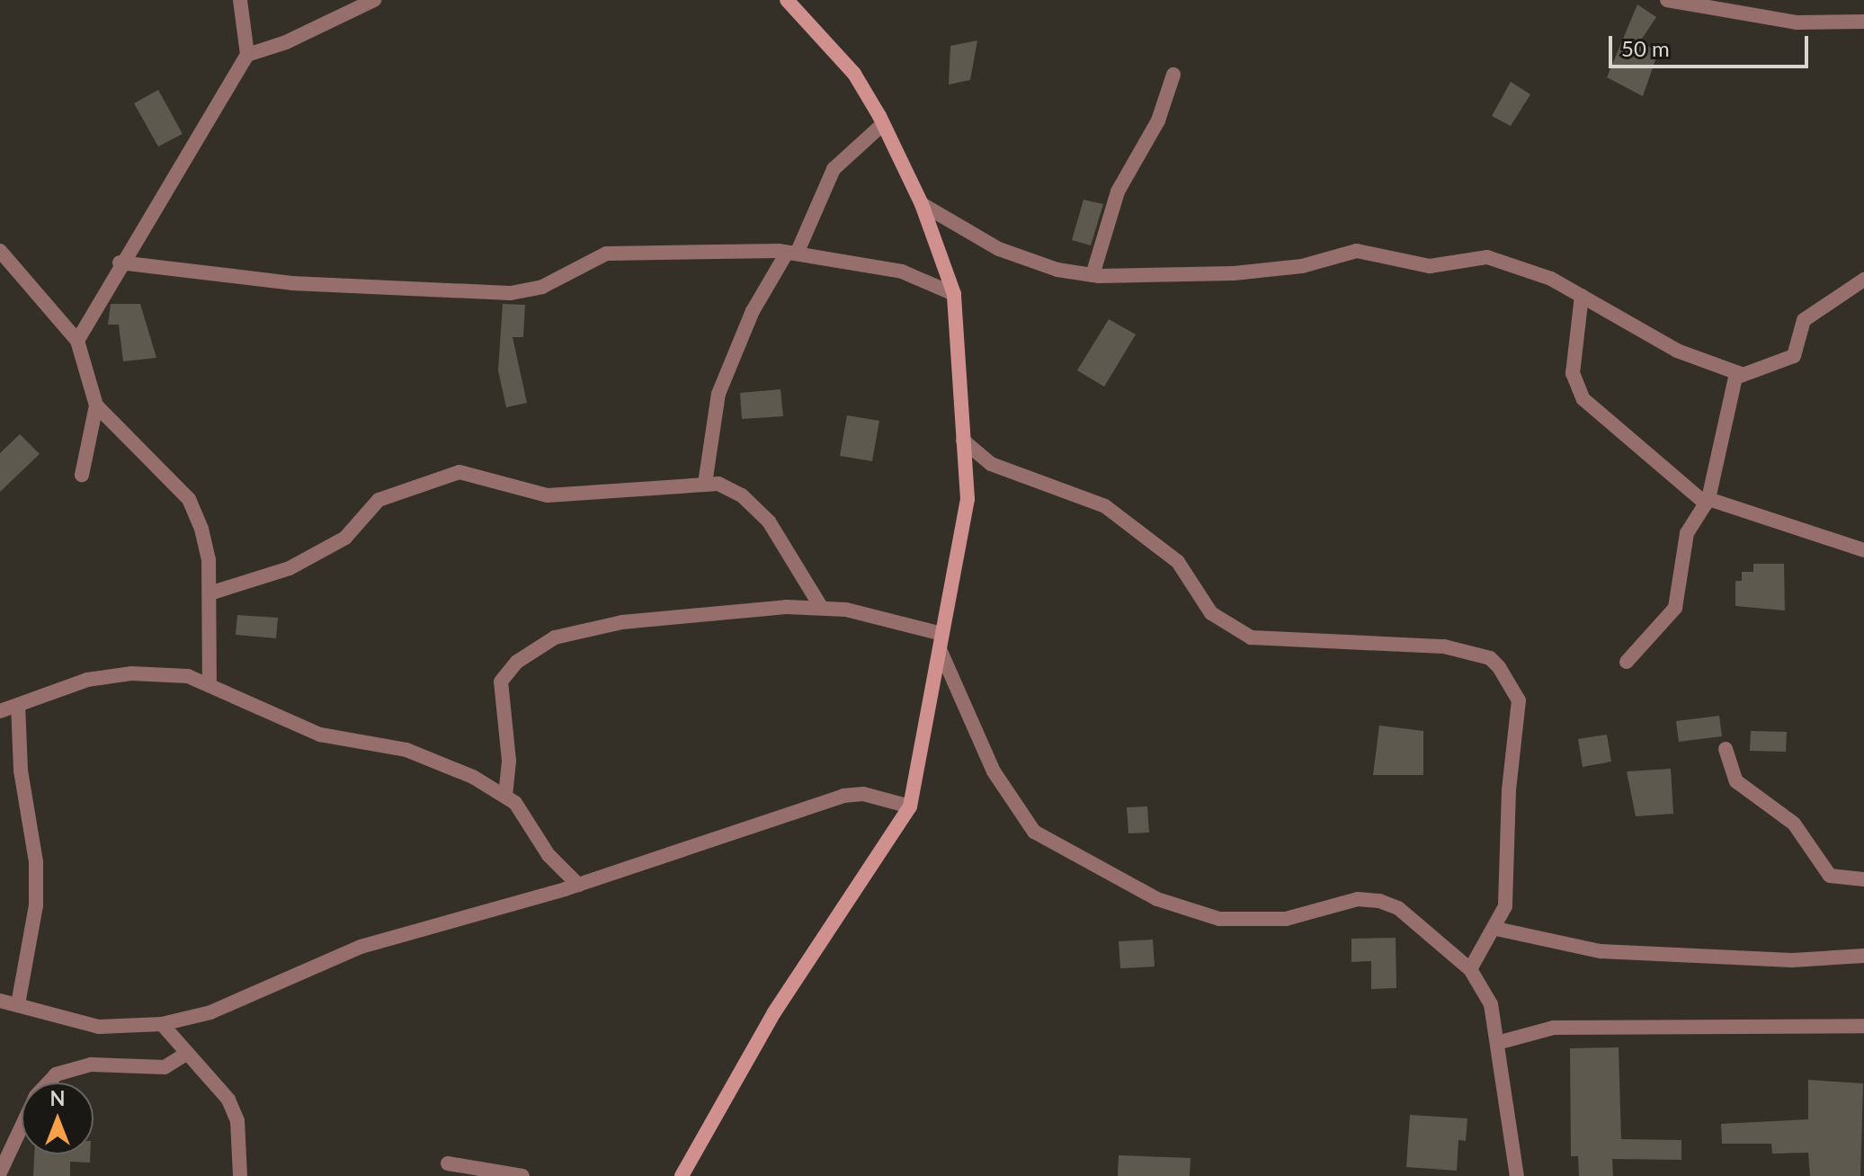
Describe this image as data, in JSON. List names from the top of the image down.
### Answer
{
  "scale_bar": "50 m",
  "north": "top"
}
